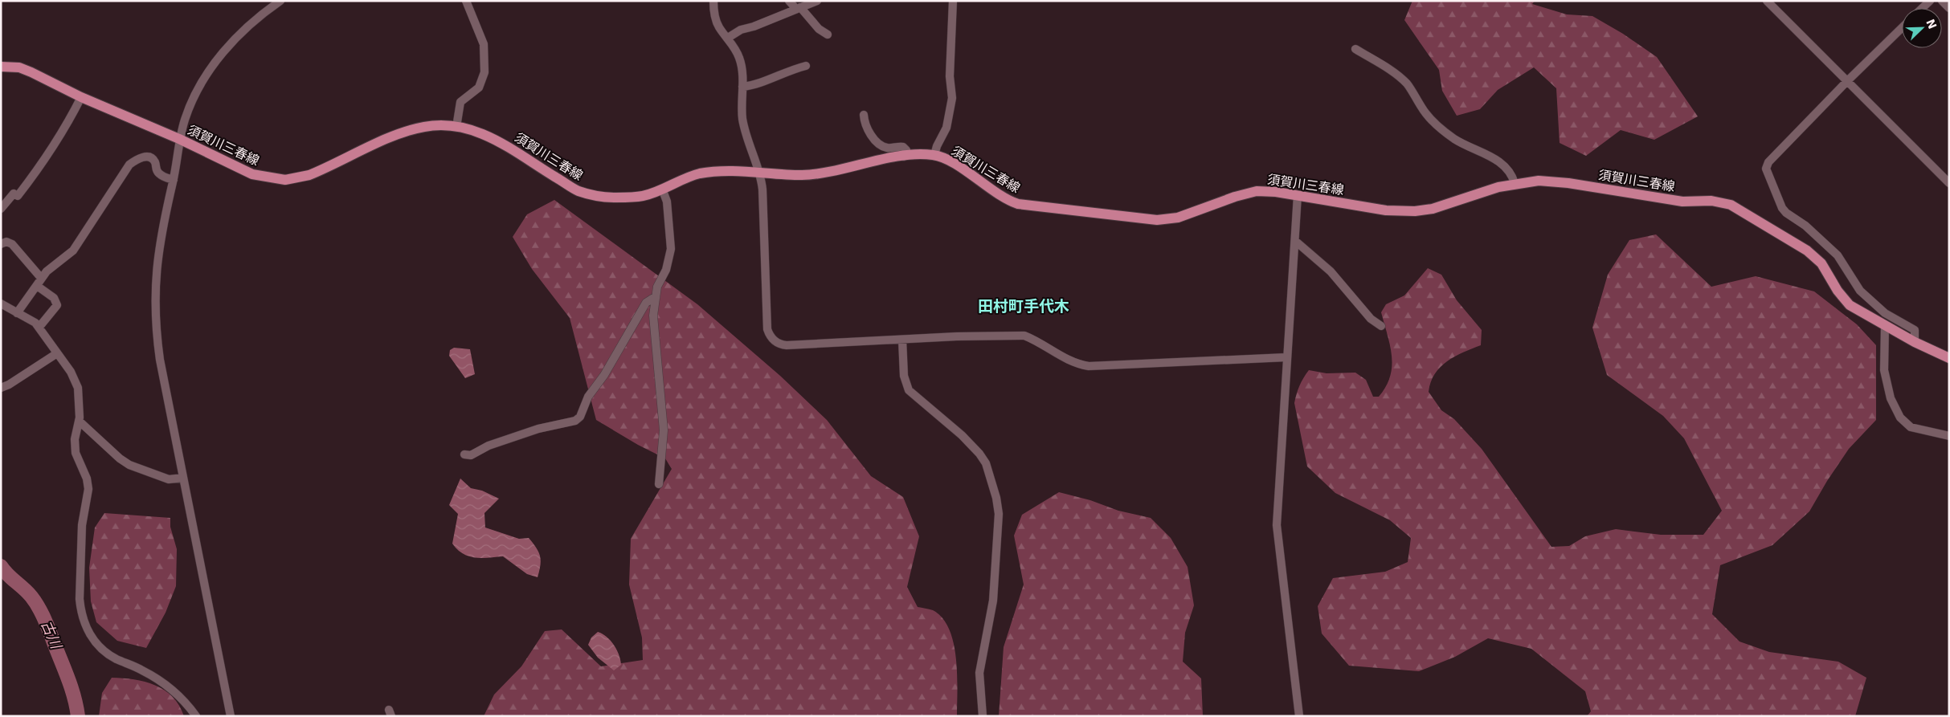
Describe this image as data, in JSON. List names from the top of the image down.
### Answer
{
  "streets": {
    "main road": ["須賀川三春線"]
  },
  "districts": ["田村町手代木"],
  "water": ["古川"],
  "north": "top right"
}
